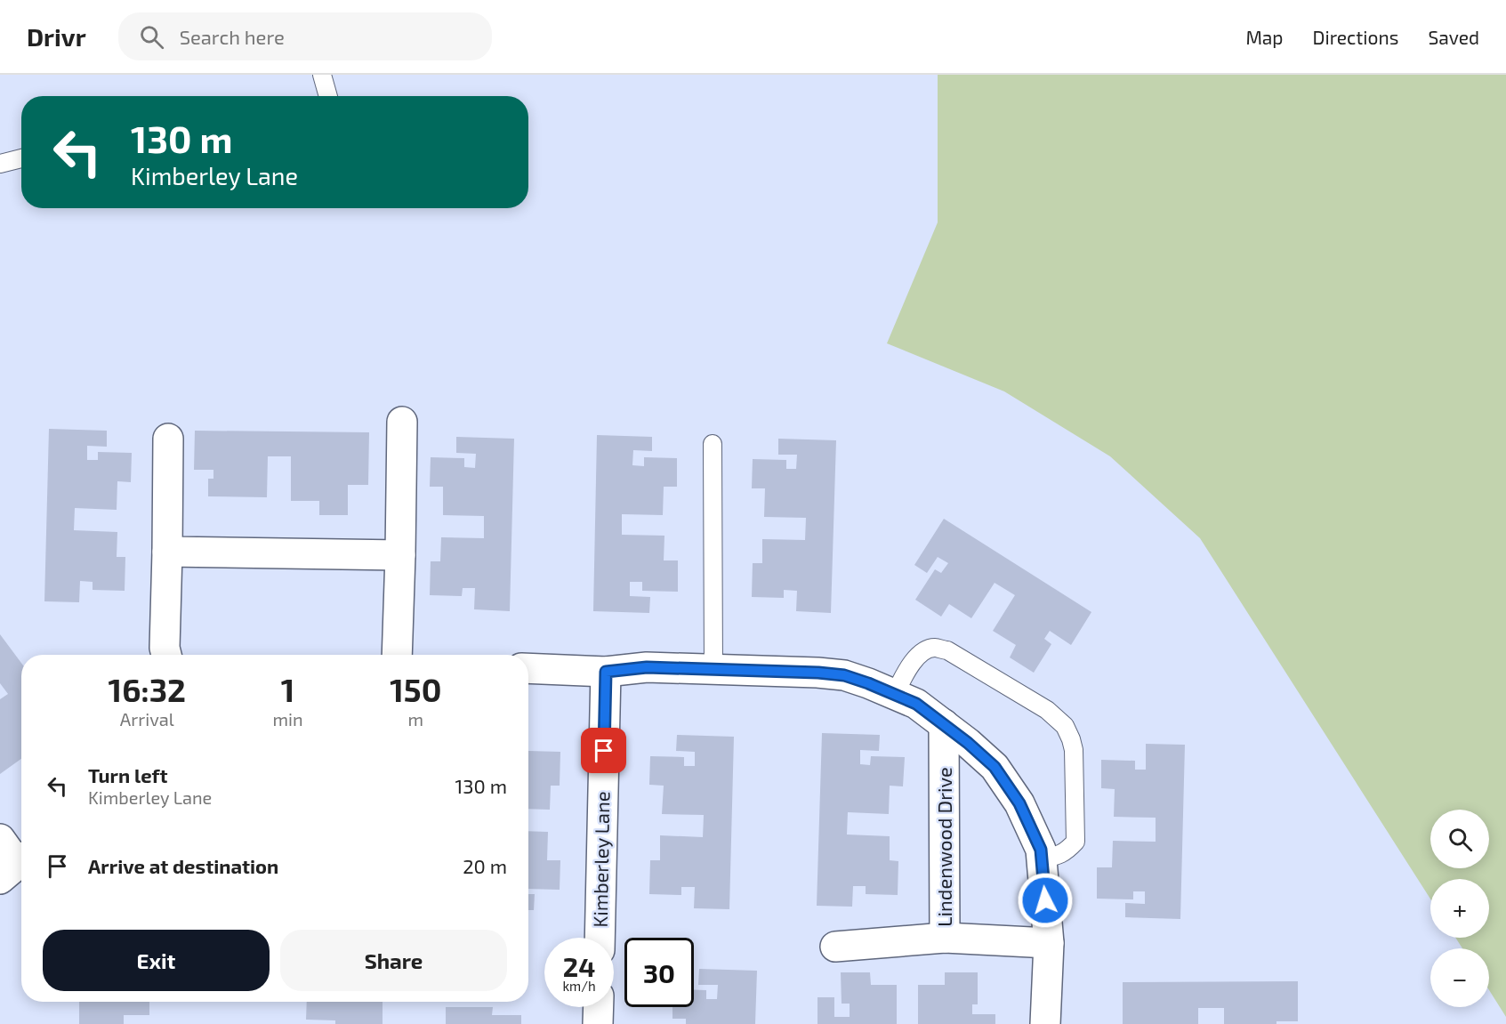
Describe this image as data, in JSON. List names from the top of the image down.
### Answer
{
  "streets": {
    "street": ["Lindenwood Drive", "Kimberley Lane"]
  },
  "crossings": [
    ["Lindenwood Drive", "Kimberley Lane"]
  ],
  "page": {
    "header": "Drivr",
    "search": "Search here",
    "nav": ["Map", "Directions", "Saved"],
    "turn": ["130 m", "Kimberley Lane"],
    "eta": [
      "16:32",
      "Arrival",
      "1",
      "min",
      "150",
      "m"
    ],
    "list": [
      {
        "name": "Turn left",
        "note": "Kimberley Lane",
        "value": "130 m"
      },
      {
        "name": "Arrive at destination",
        "value": "20 m"
      }
    ],
    "map_buttons": ["+", "−"],
    "buttons": ["Exit", "Share"],
    "speed": "24 km/h",
    "limit": "30"
  }
}
